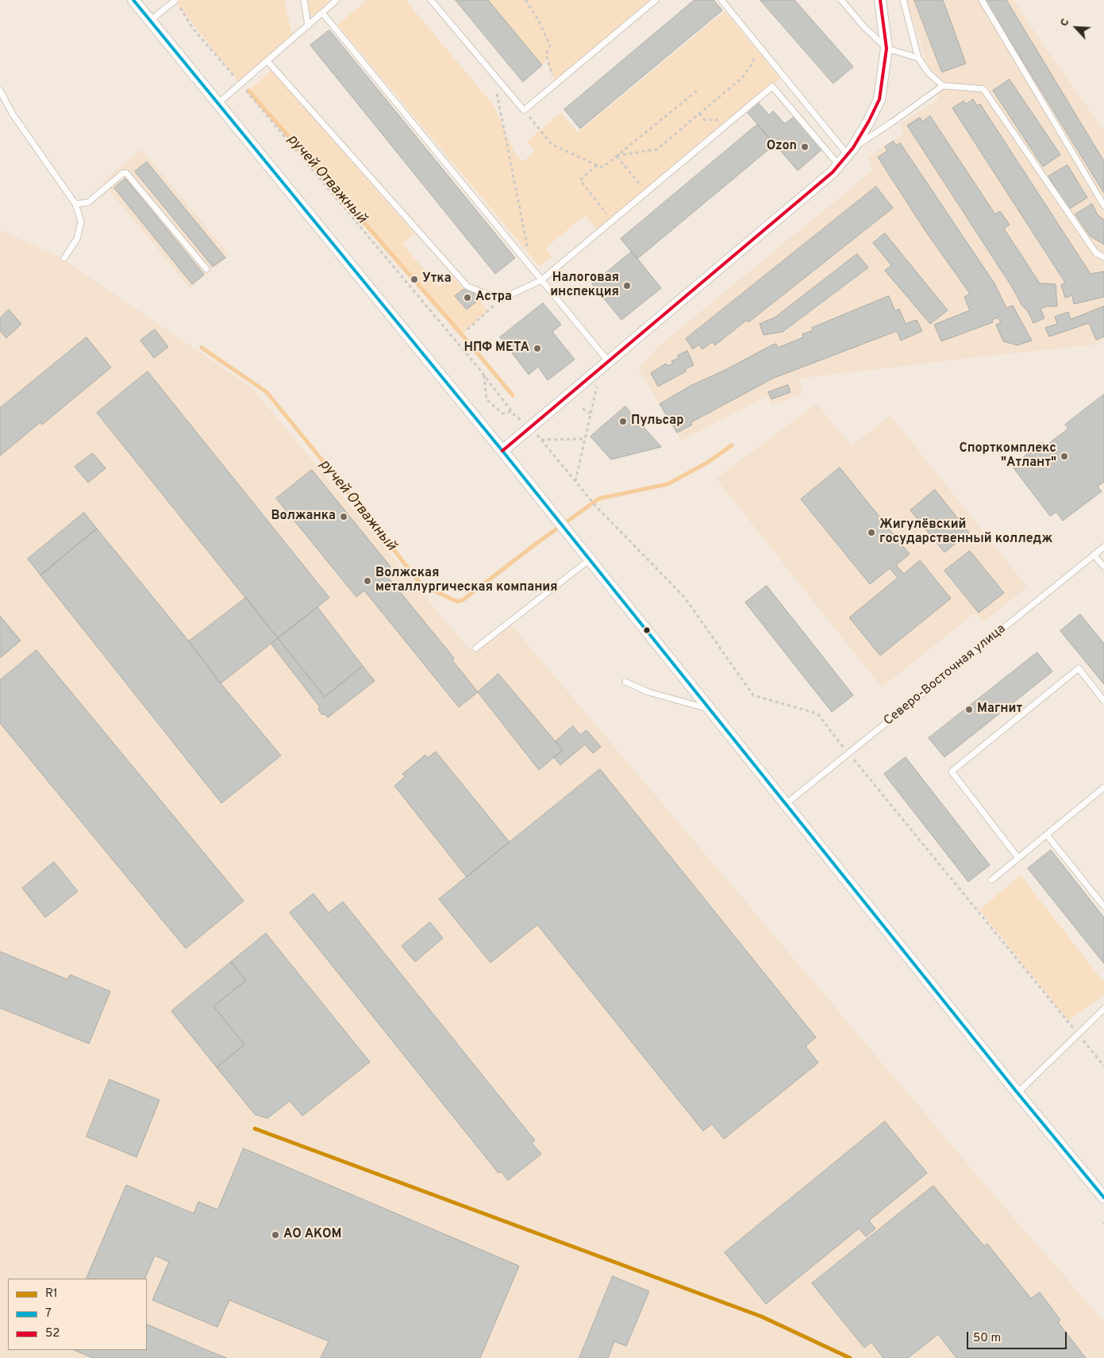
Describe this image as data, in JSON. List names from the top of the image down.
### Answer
{
  "streets": {
    "lane": ["Северо-Восточная улица"]
  },
  "water": ["ручей Отважный"],
  "places": [
    "Ozon",
    "Утка",
    "Налоговая инспекция",
    "Астра",
    "НПФ МЕТА",
    "Пульсар",
    "Спорткомплекс \"Атлант\"",
    "Волжанка",
    "Жигулёвский государственный колледж",
    "Волжская металлургическая компания",
    "Магнит",
    "АО АКОМ"
  ],
  "lines": ["transit line 7", "transit line 52", "transit line R1"],
  "legend": ["R1", "7", "52"],
  "scale_bar": "50 m",
  "north": "top left"
}
